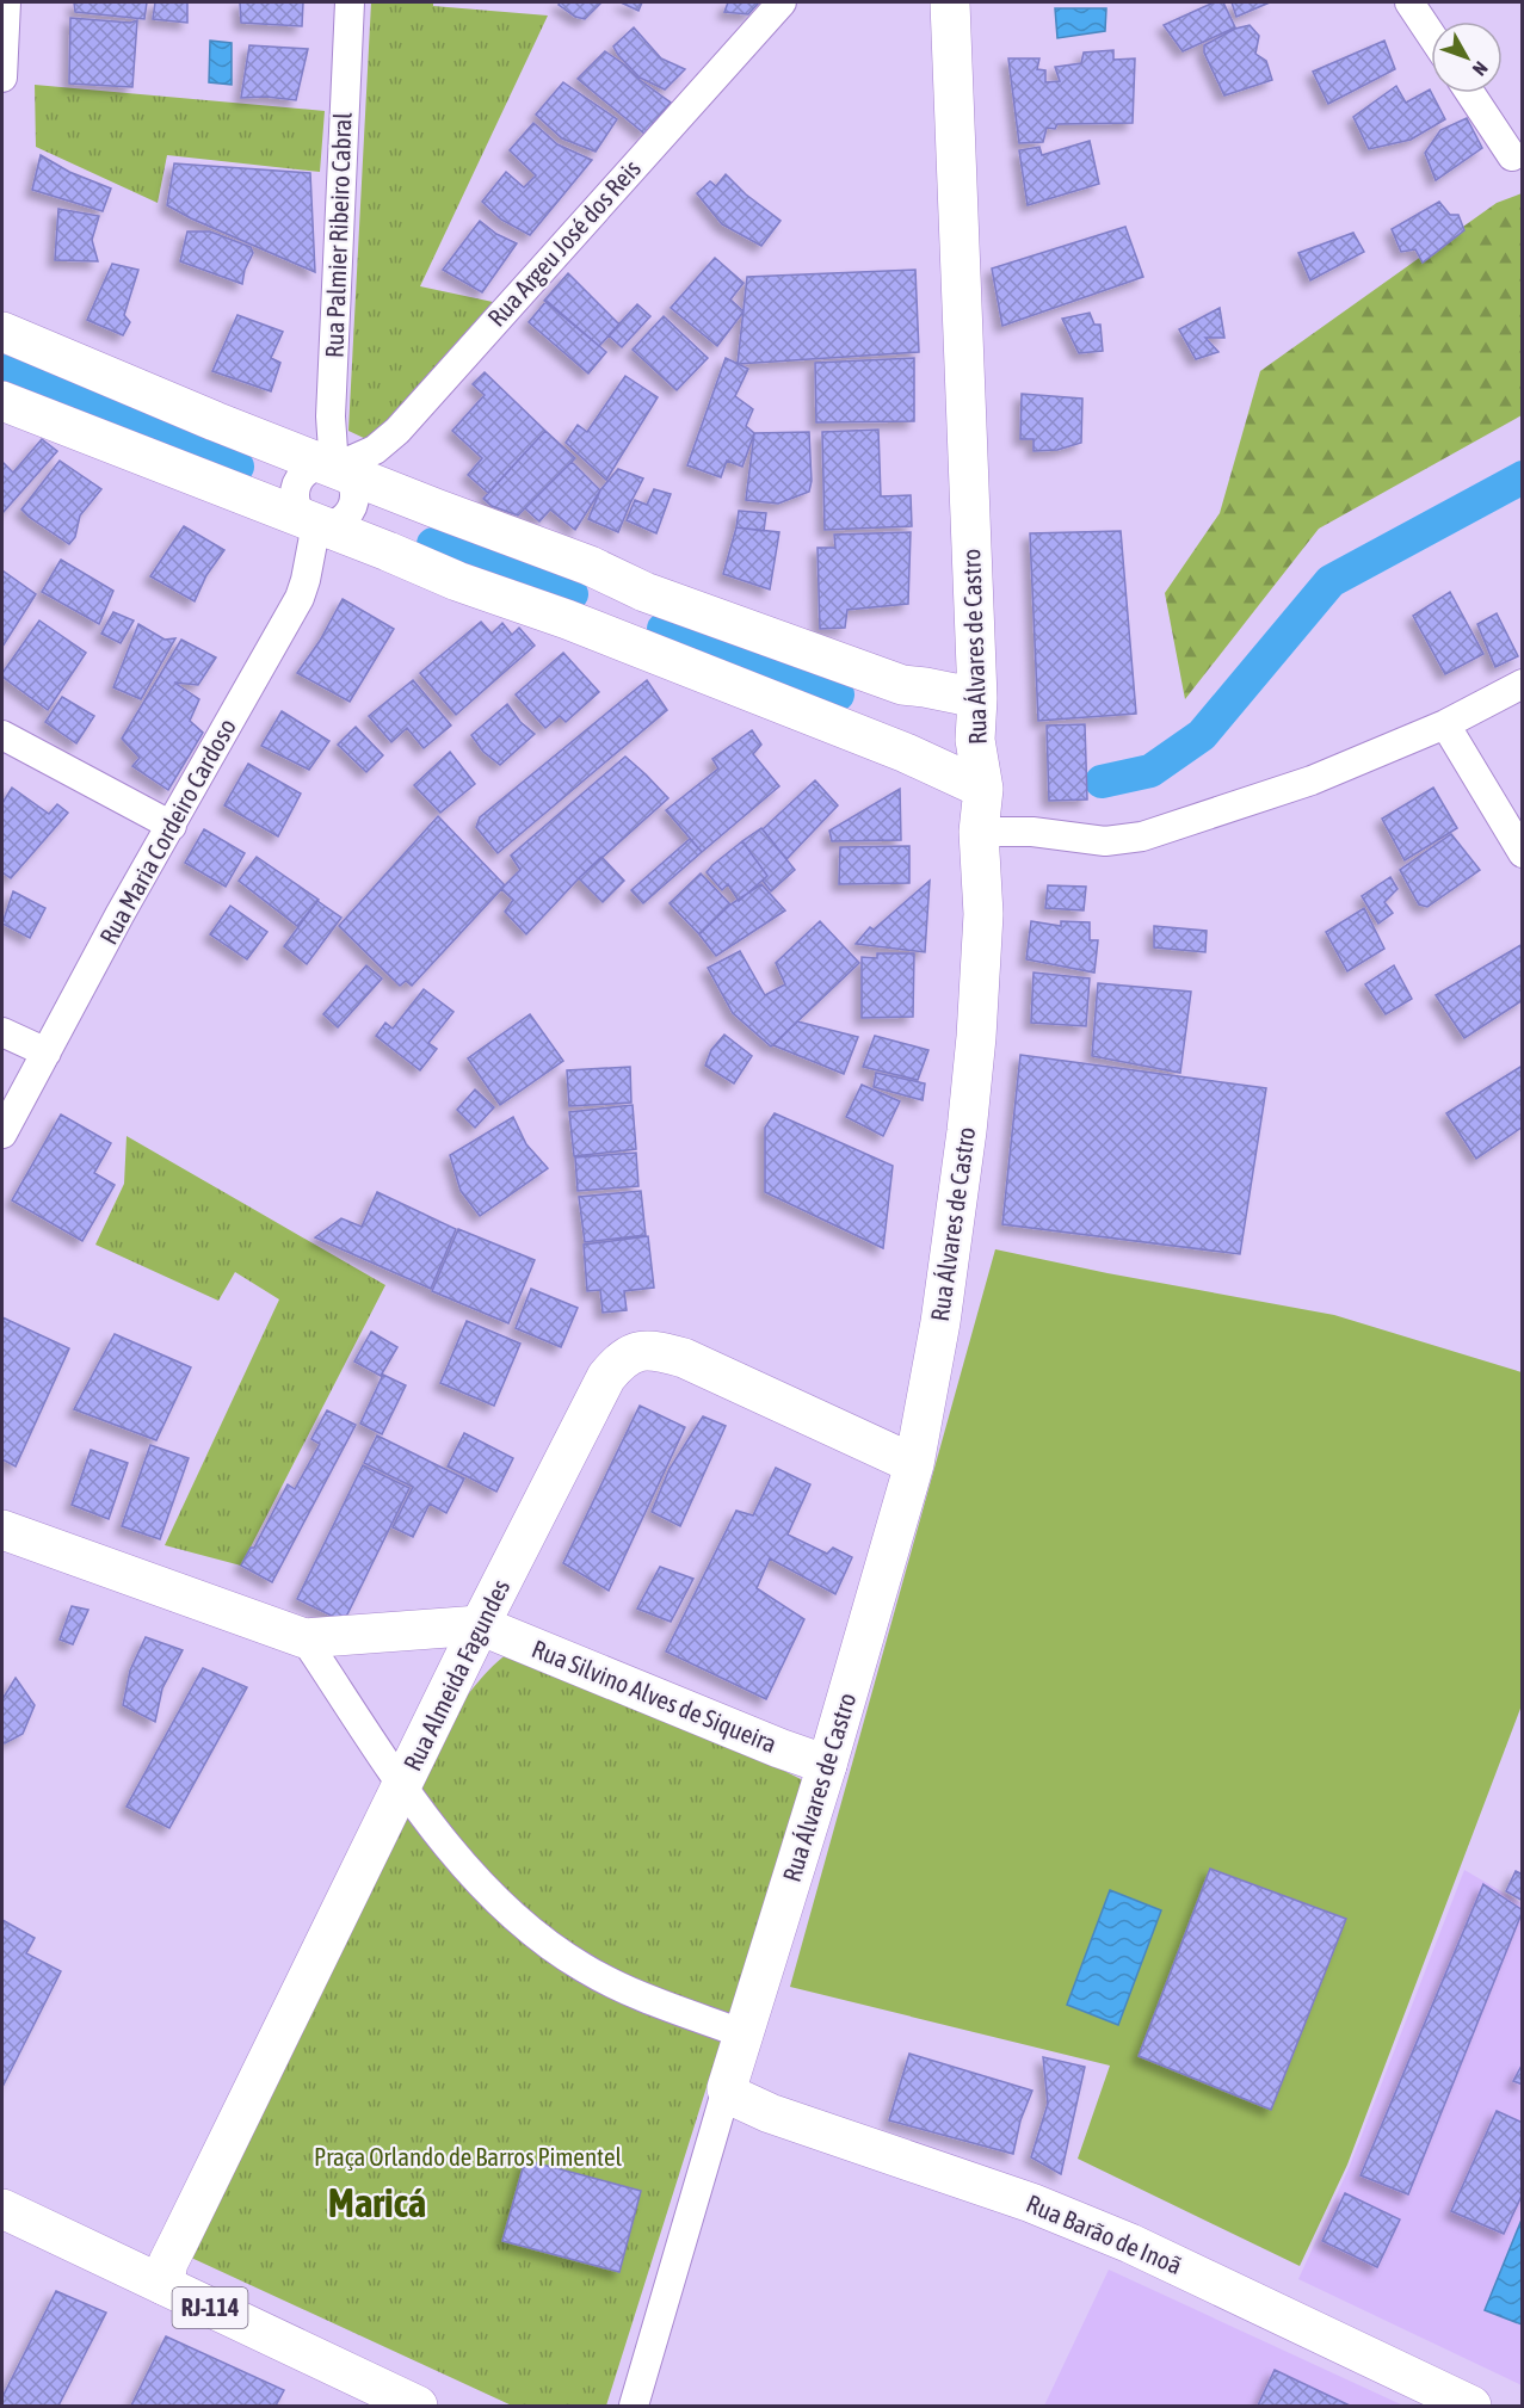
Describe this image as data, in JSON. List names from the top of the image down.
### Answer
{
  "streets": {
    "main road": [
      "Rua Álvares de Castro",
      "Rua Almeida Fagundes",
      "Rua Silvino Alves de Siqueira",
      "Rua Barão de Inoã",
      "RJ-114"
    ],
    "street": ["Rua Palmier Ribeiro Cabral", "Rua Argeu José dos Reis", "Rua Maria Cordeiro Cardoso"]
  },
  "crossings": [
    ["Rua Palmier Ribeiro Cabral", "Rua Argeu José dos Reis"],
    ["Rua Palmier Ribeiro Cabral", "Rua Maria Cordeiro Cardoso"],
    ["Rua Argeu José dos Reis", "Rua Maria Cordeiro Cardoso"],
    ["Rua Álvares de Castro", "Rua Almeida Fagundes"],
    ["Rua Álvares de Castro", "Rua Silvino Alves de Siqueira"],
    ["Rua Álvares de Castro", "Rua Barão de Inoã"],
    ["Rua Almeida Fagundes", "Rua Silvino Alves de Siqueira"],
    ["Rua Almeida Fagundes", "RJ-114"]
  ],
  "districts": ["Maricá"],
  "parks": ["Praça Orlando de Barros Pimentel"],
  "north": "bottom right"
}
